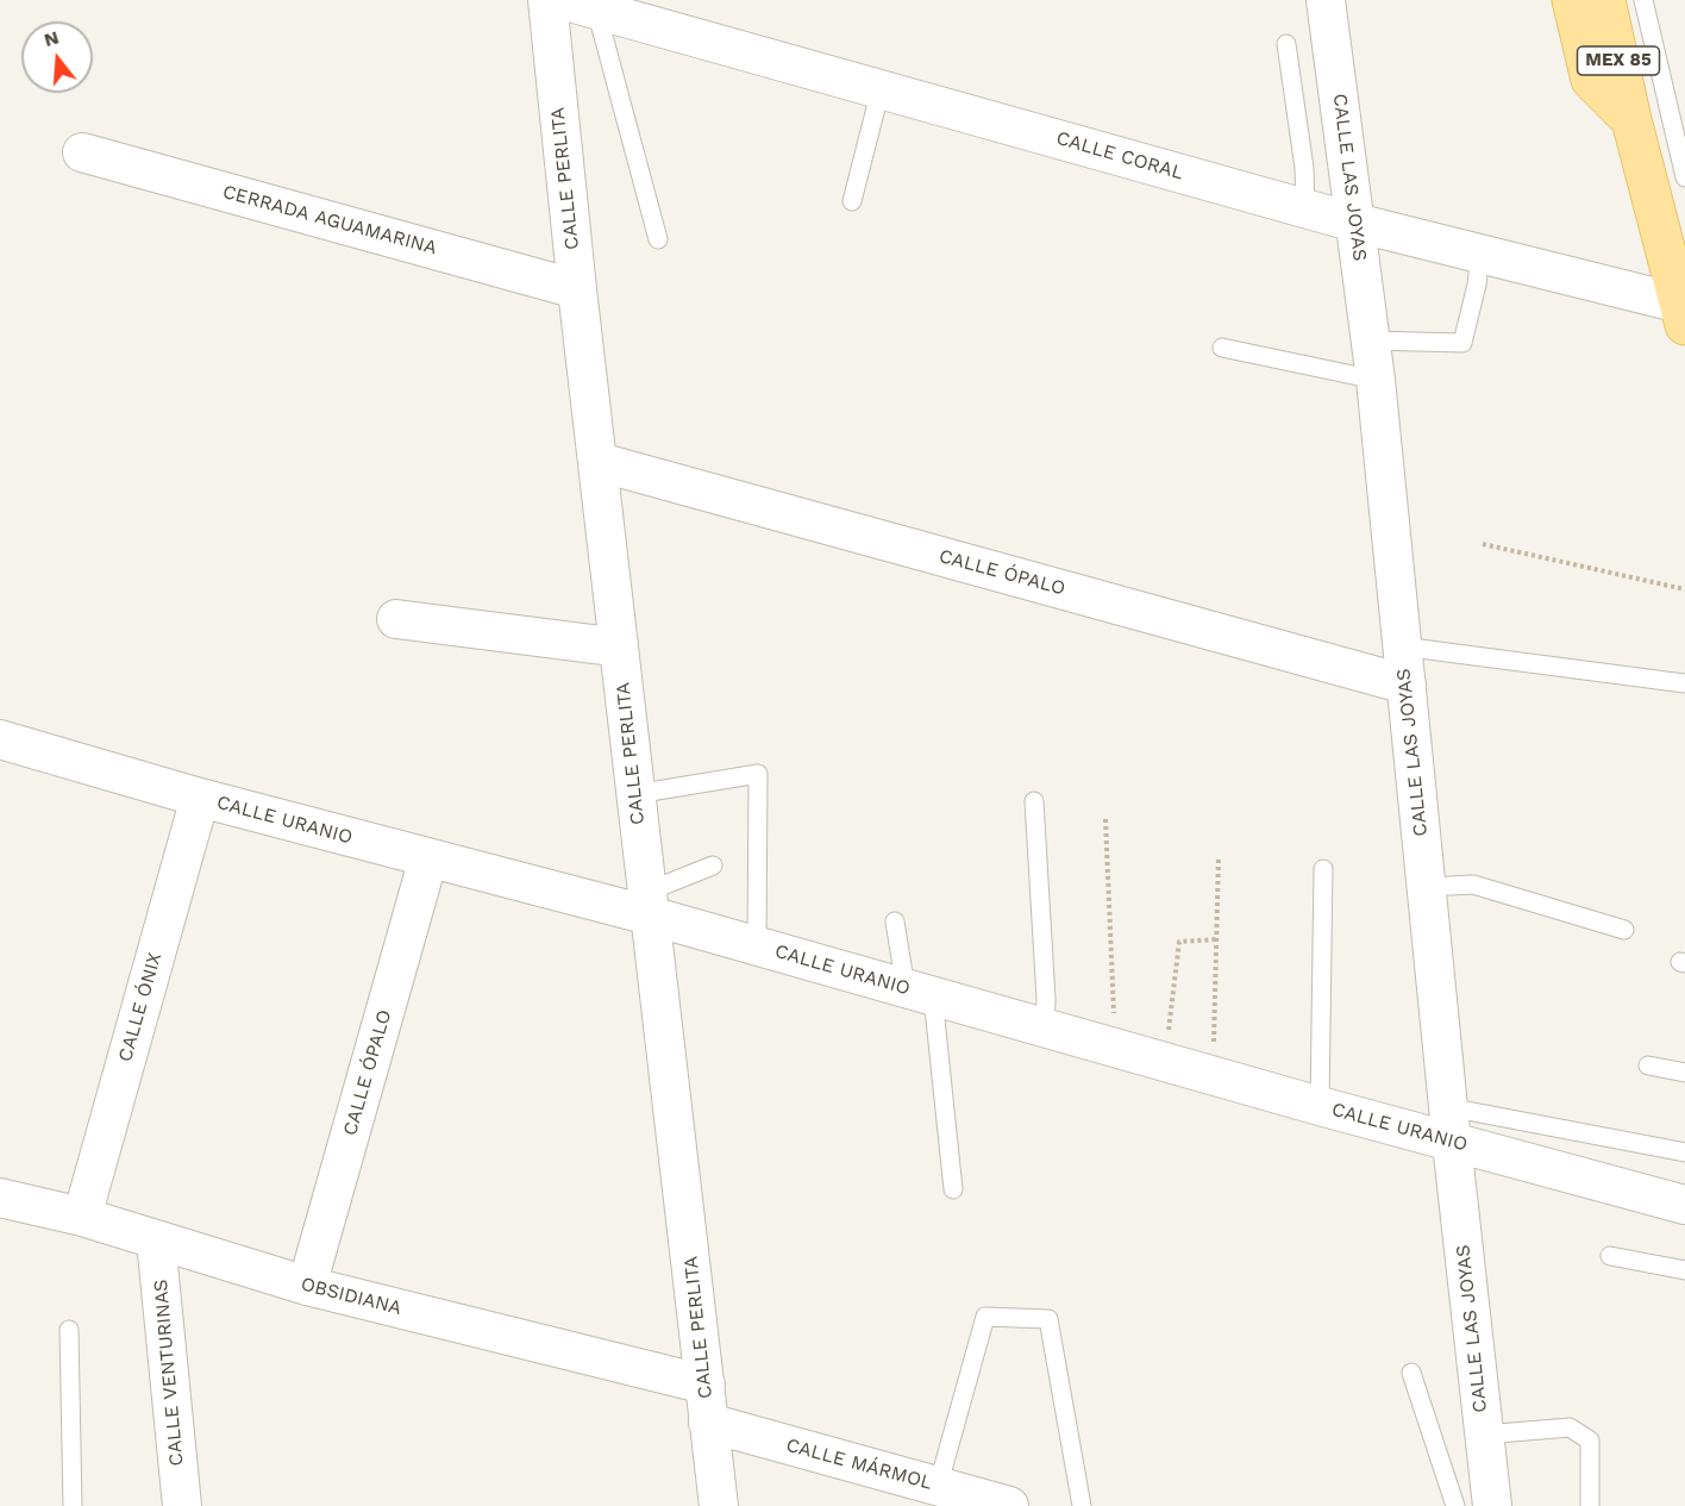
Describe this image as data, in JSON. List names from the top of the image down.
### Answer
{
  "streets": {
    "main road": ["MEX 85"],
    "street": [
      "CALLE CORAL",
      "CALLE LAS JOYAS",
      "CALLE PERLITA",
      "CERRADA AGUAMARINA",
      "CALLE ÓPALO",
      "CALLE URANIO",
      "CALLE ÓNIX",
      "OBSIDIANA",
      "CALLE VENTURINAS",
      "CALLE MÁRMOL"
    ]
  },
  "crossings": [
    ["MEX 85", "CALLE CORAL"],
    ["CALLE CORAL", "CALLE LAS JOYAS"],
    ["CALLE LAS JOYAS", "CALLE ÓPALO"],
    ["CALLE LAS JOYAS", "CALLE URANIO"],
    ["CALLE PERLITA", "CERRADA AGUAMARINA"],
    ["CALLE PERLITA", "CALLE ÓPALO"],
    ["CALLE PERLITA", "CALLE URANIO"],
    ["CALLE PERLITA", "OBSIDIANA"],
    ["CALLE PERLITA", "CALLE MÁRMOL"],
    ["CALLE ÓPALO", "CALLE URANIO"],
    ["CALLE ÓPALO", "OBSIDIANA"],
    ["CALLE URANIO", "CALLE ÓNIX"],
    ["CALLE ÓNIX", "OBSIDIANA"],
    ["OBSIDIANA", "CALLE VENTURINAS"]
  ],
  "north": "top"
}
